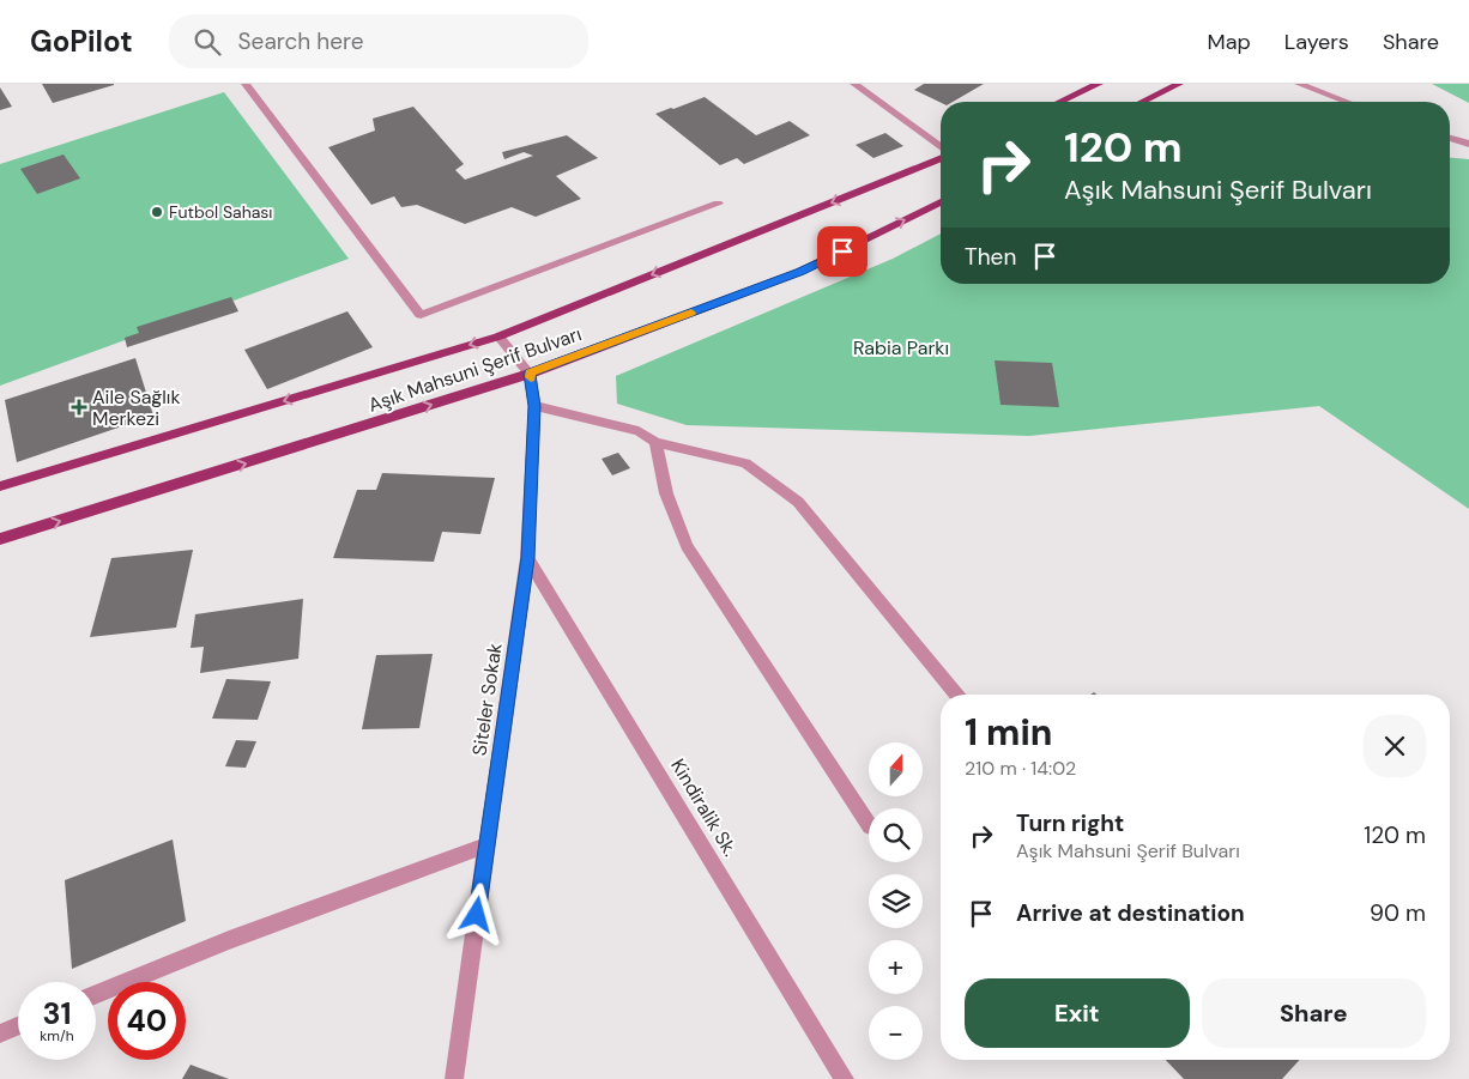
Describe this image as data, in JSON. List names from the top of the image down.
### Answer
{
  "streets": {
    "main road": ["Aşık Mahsuni Şerif Bulvarı"],
    "street": ["Siteler Sokak", "Kindiralik Sk."]
  },
  "crossings": [
    ["Aşık Mahsuni Şerif Bulvarı", "Siteler Sokak"],
    ["Siteler Sokak", "Kindiralik Sk."]
  ],
  "parks": ["Rabia Parkı"],
  "places": {
    "other": ["Futbol Sahası"],
    "health": ["Aile Sağlık Merkezi"]
  },
  "north": "top",
  "page": {
    "header": "GoPilot",
    "search": "Search here",
    "nav": ["Map", "Layers", "Share"],
    "turn": ["120 m", "Aşık Mahsuni Şerif Bulvarı"],
    "then": "Then",
    "heading": ["1 min", "210 m · 14:02"],
    "map_buttons": ["+", "−"],
    "list": [
      {
        "name": "Turn right",
        "note": "Aşık Mahsuni Şerif Bulvarı",
        "value": "120 m"
      },
      {
        "name": "Arrive at destination",
        "value": "90 m"
      }
    ],
    "buttons": ["Exit", "Share"],
    "speed": "31 km/h",
    "limit": "40"
  }
}
